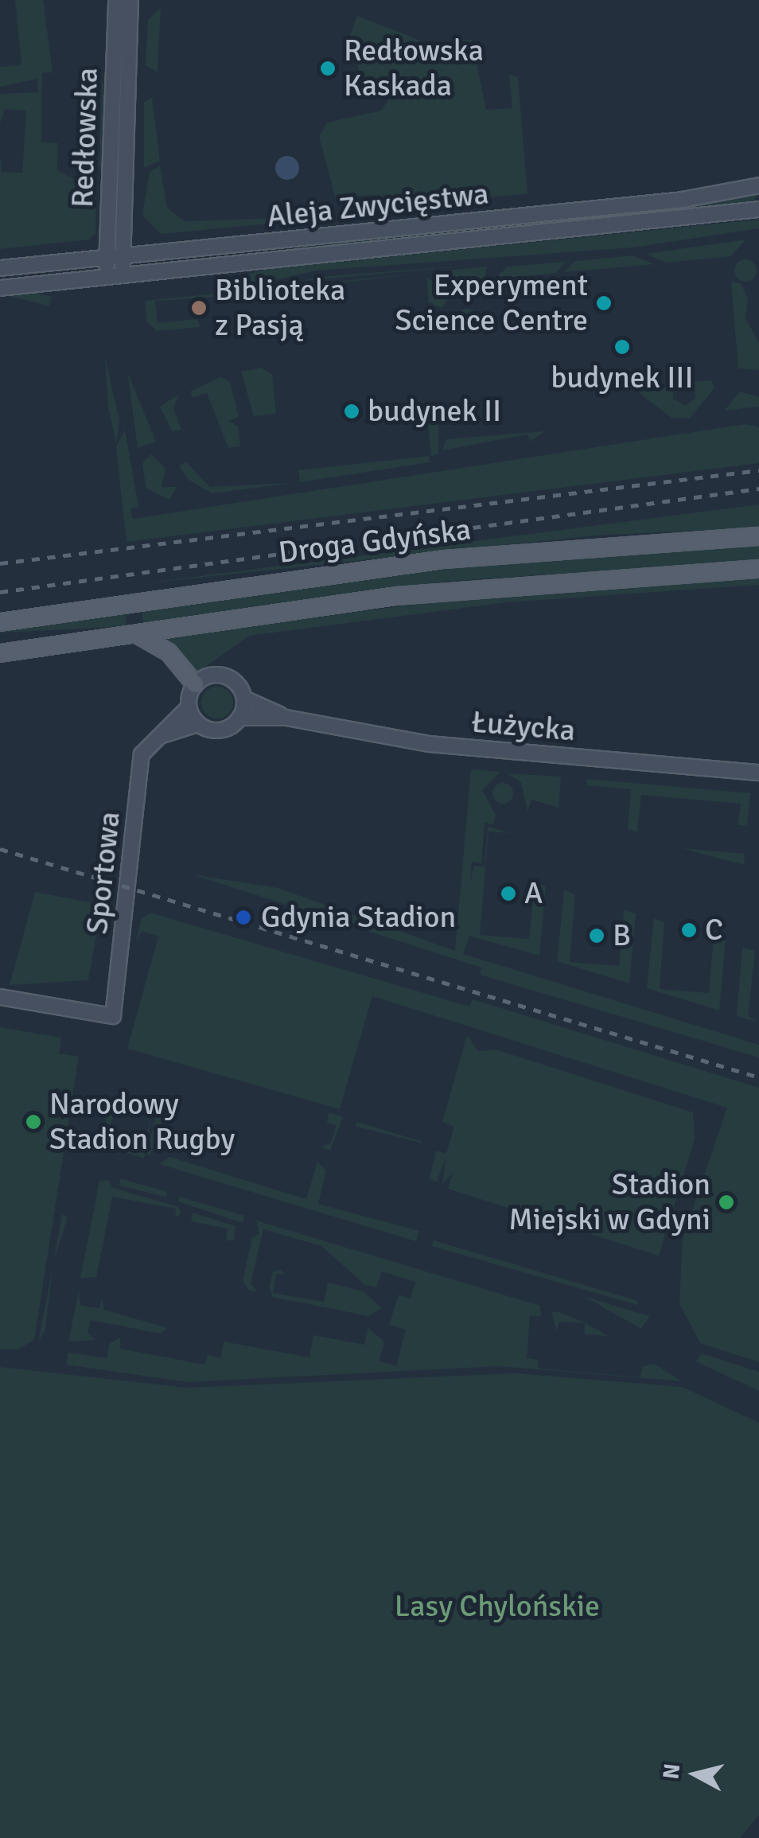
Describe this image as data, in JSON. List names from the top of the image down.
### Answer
{
  "streets": {
    "main road": ["Droga Gdyńska"],
    "street": [
      "Redłowska",
      "Aleja Zwycięstwa",
      "Łużycka",
      "Sportowa"
    ]
  },
  "crossings": [
    ["Redłowska", "Aleja Zwycięstwa"]
  ],
  "parks": ["Lasy Chylońskie"],
  "places": [
    "Redłowska Kaskada",
    "Experyment Science Centre",
    "Biblioteka z Pasją",
    "budynek III",
    "budynek II",
    "A",
    "Gdynia Stadion",
    "C",
    "B",
    "Narodowy Stadion Rugby",
    "Stadion Miejski w Gdyni"
  ],
  "north": "left"
}
